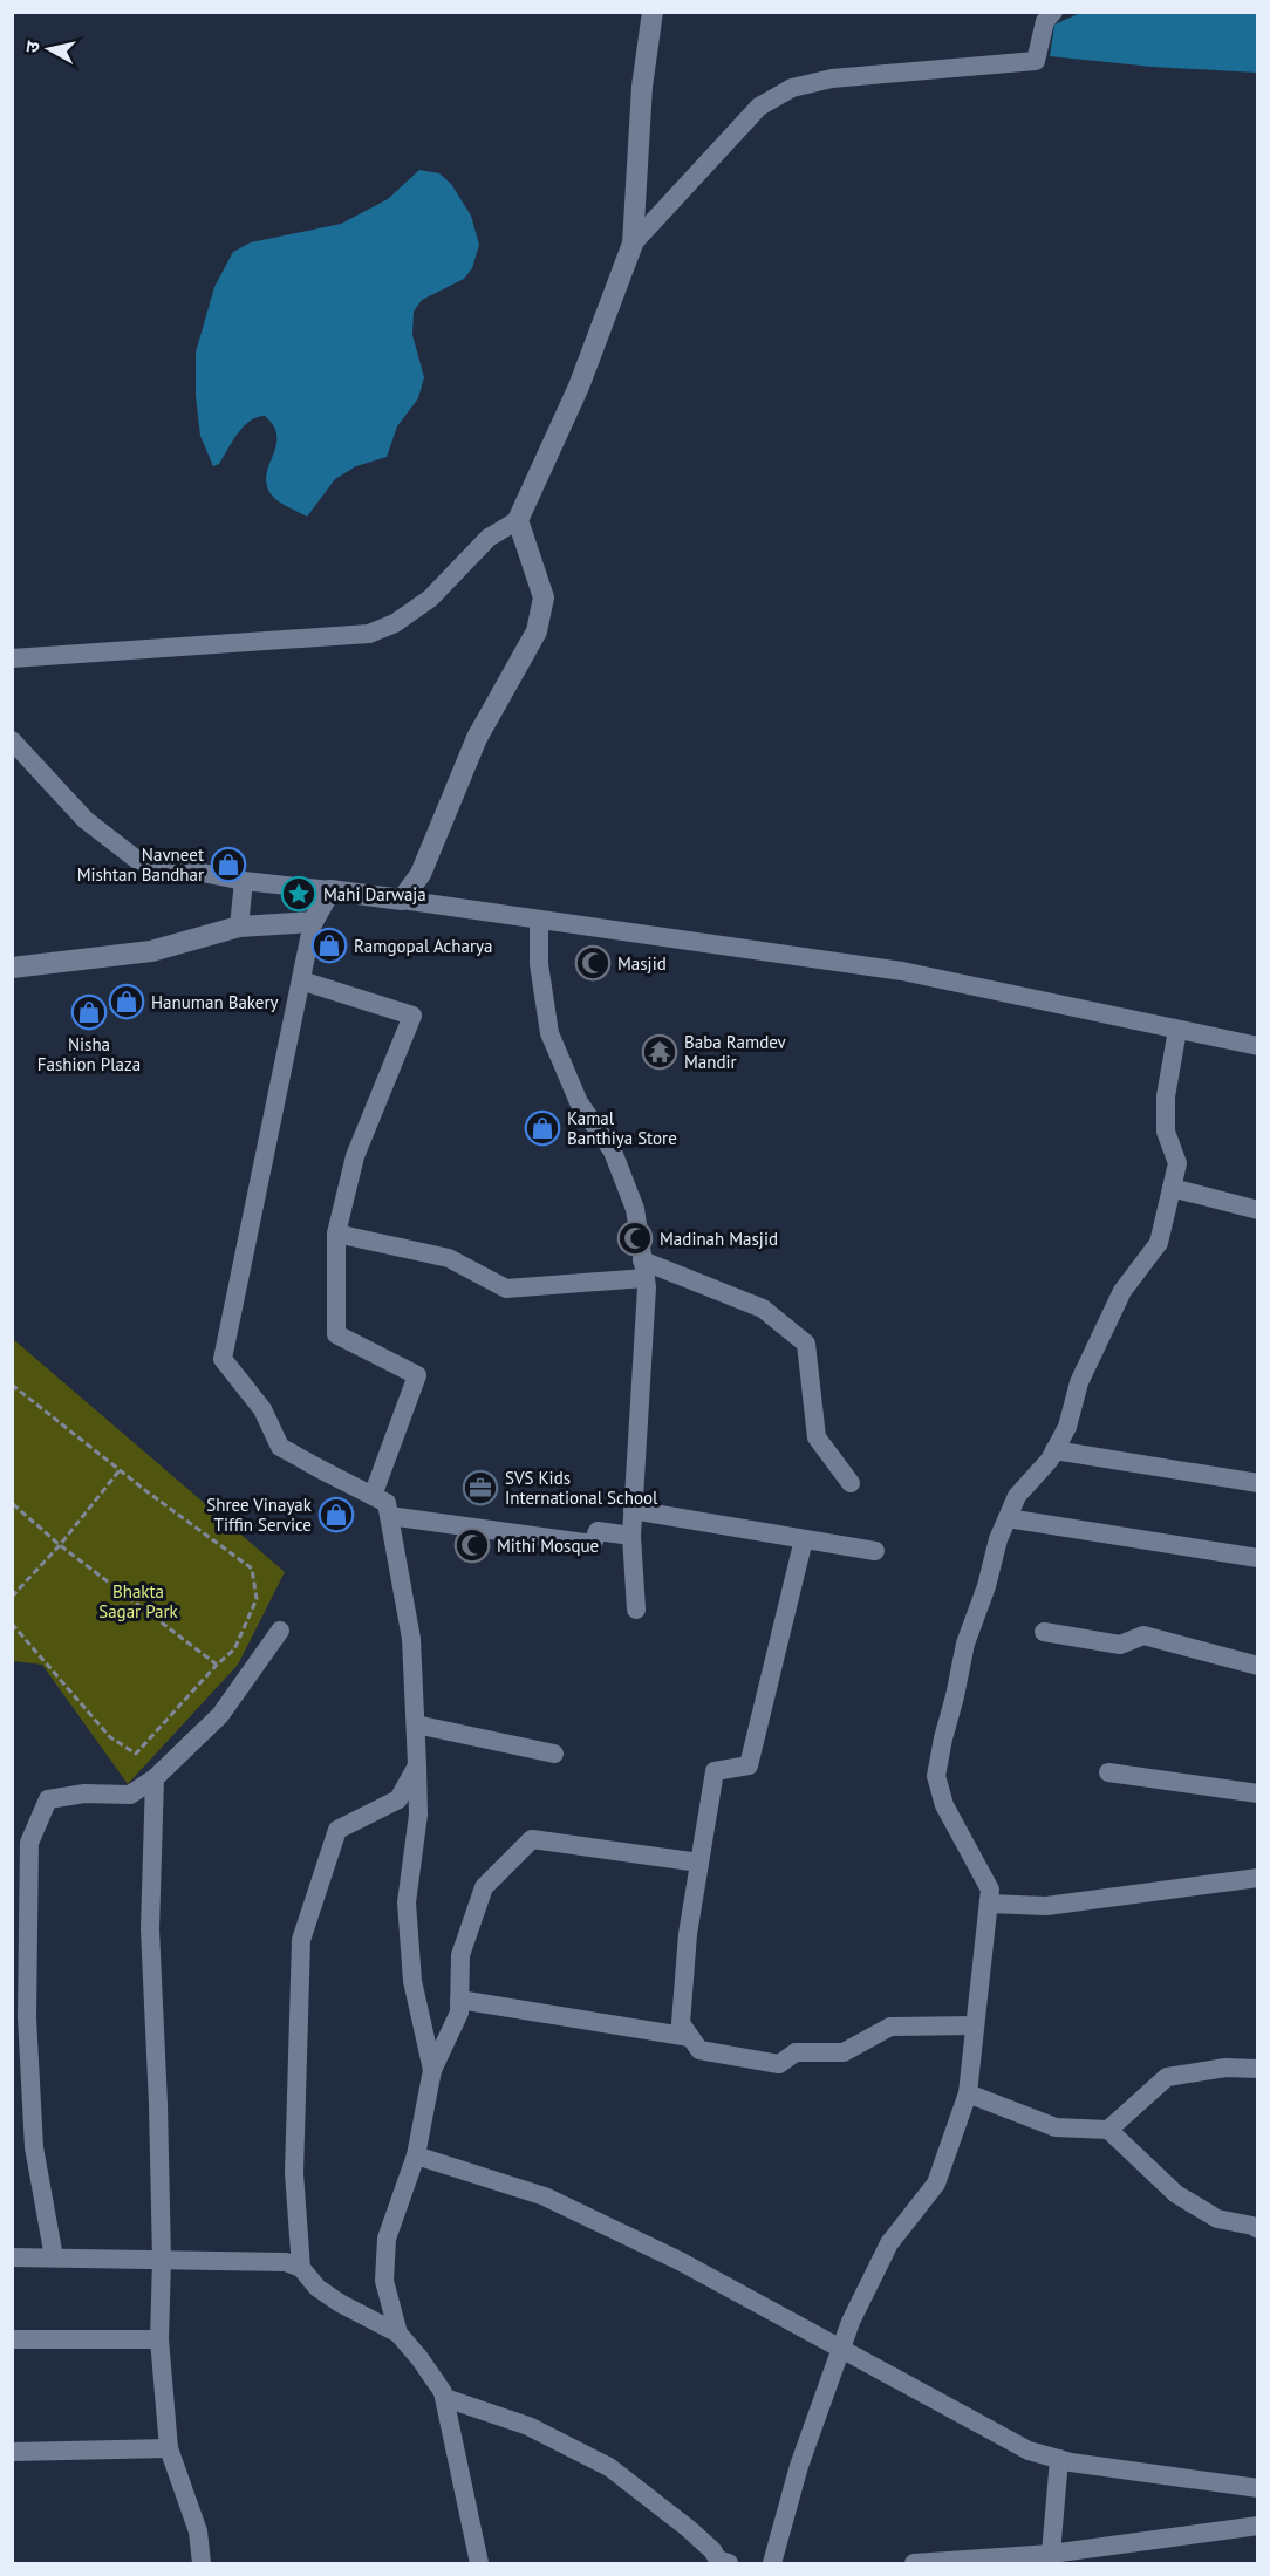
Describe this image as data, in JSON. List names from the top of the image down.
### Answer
{
  "parks": ["Bhakta Sagar Park"],
  "places": {
    "shop": [
      "Navneet Mishtan Bandhar",
      "Ramgopal Acharya",
      "Hanuman Bakery",
      "Nisha Fashion Plaza",
      "Kamal Banthiya Store",
      "Shree Vinayak Tiffin Service"
    ],
    "place": ["Mahi Darwaja"],
    "mosque": ["Masjid", "Madinah Masjid", "Mithi Mosque"],
    "temple": ["Baba Ramdev Mandir"],
    "office": ["SVS Kids International School"]
  },
  "north": "left"
}
